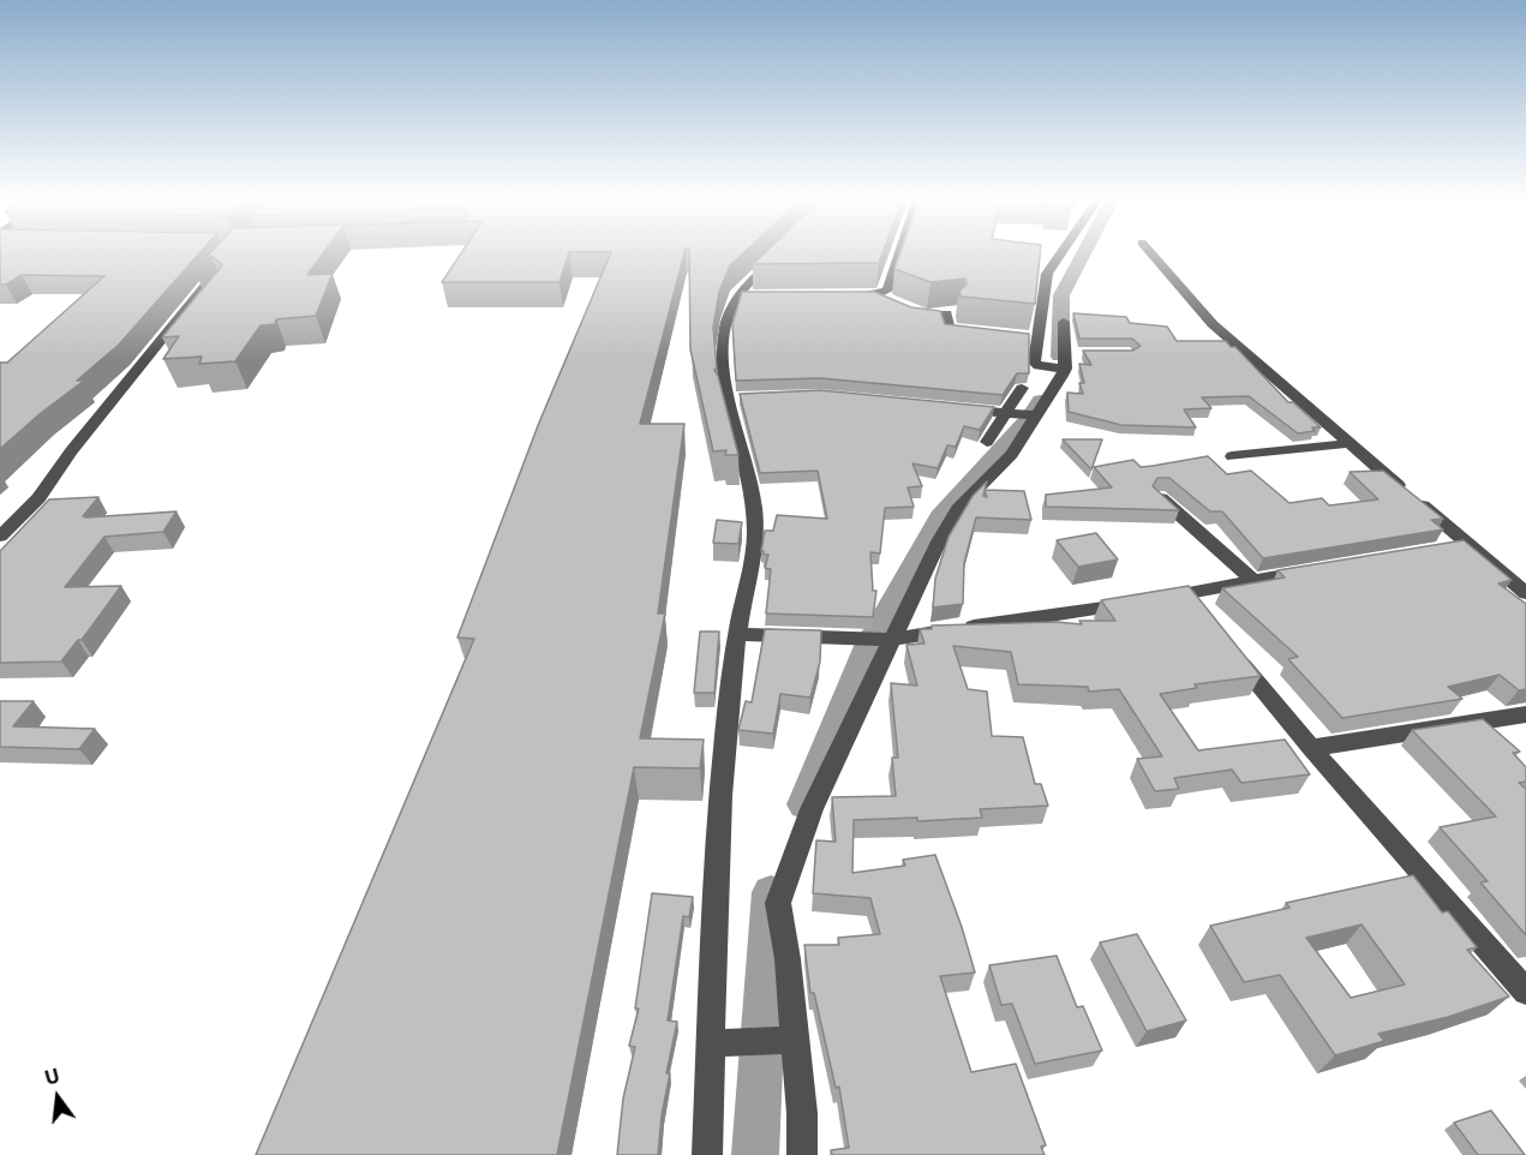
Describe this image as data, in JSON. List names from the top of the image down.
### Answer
{
  "north": "top"
}
